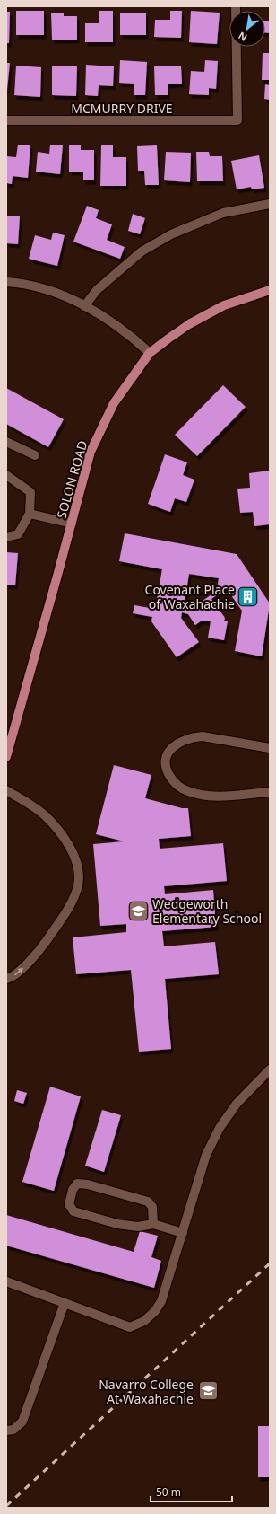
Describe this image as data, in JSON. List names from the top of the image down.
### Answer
{
  "streets": {
    "main road": ["SOLON ROAD"],
    "street": ["MCMURRY DRIVE"]
  },
  "places": {
    "building": ["Covenant Place of Waxahachie"],
    "school or university": ["Wedgeworth Elementary School", "Navarro College At Waxahachie"]
  },
  "scale_bar": "50 m",
  "north": "bottom left"
}
